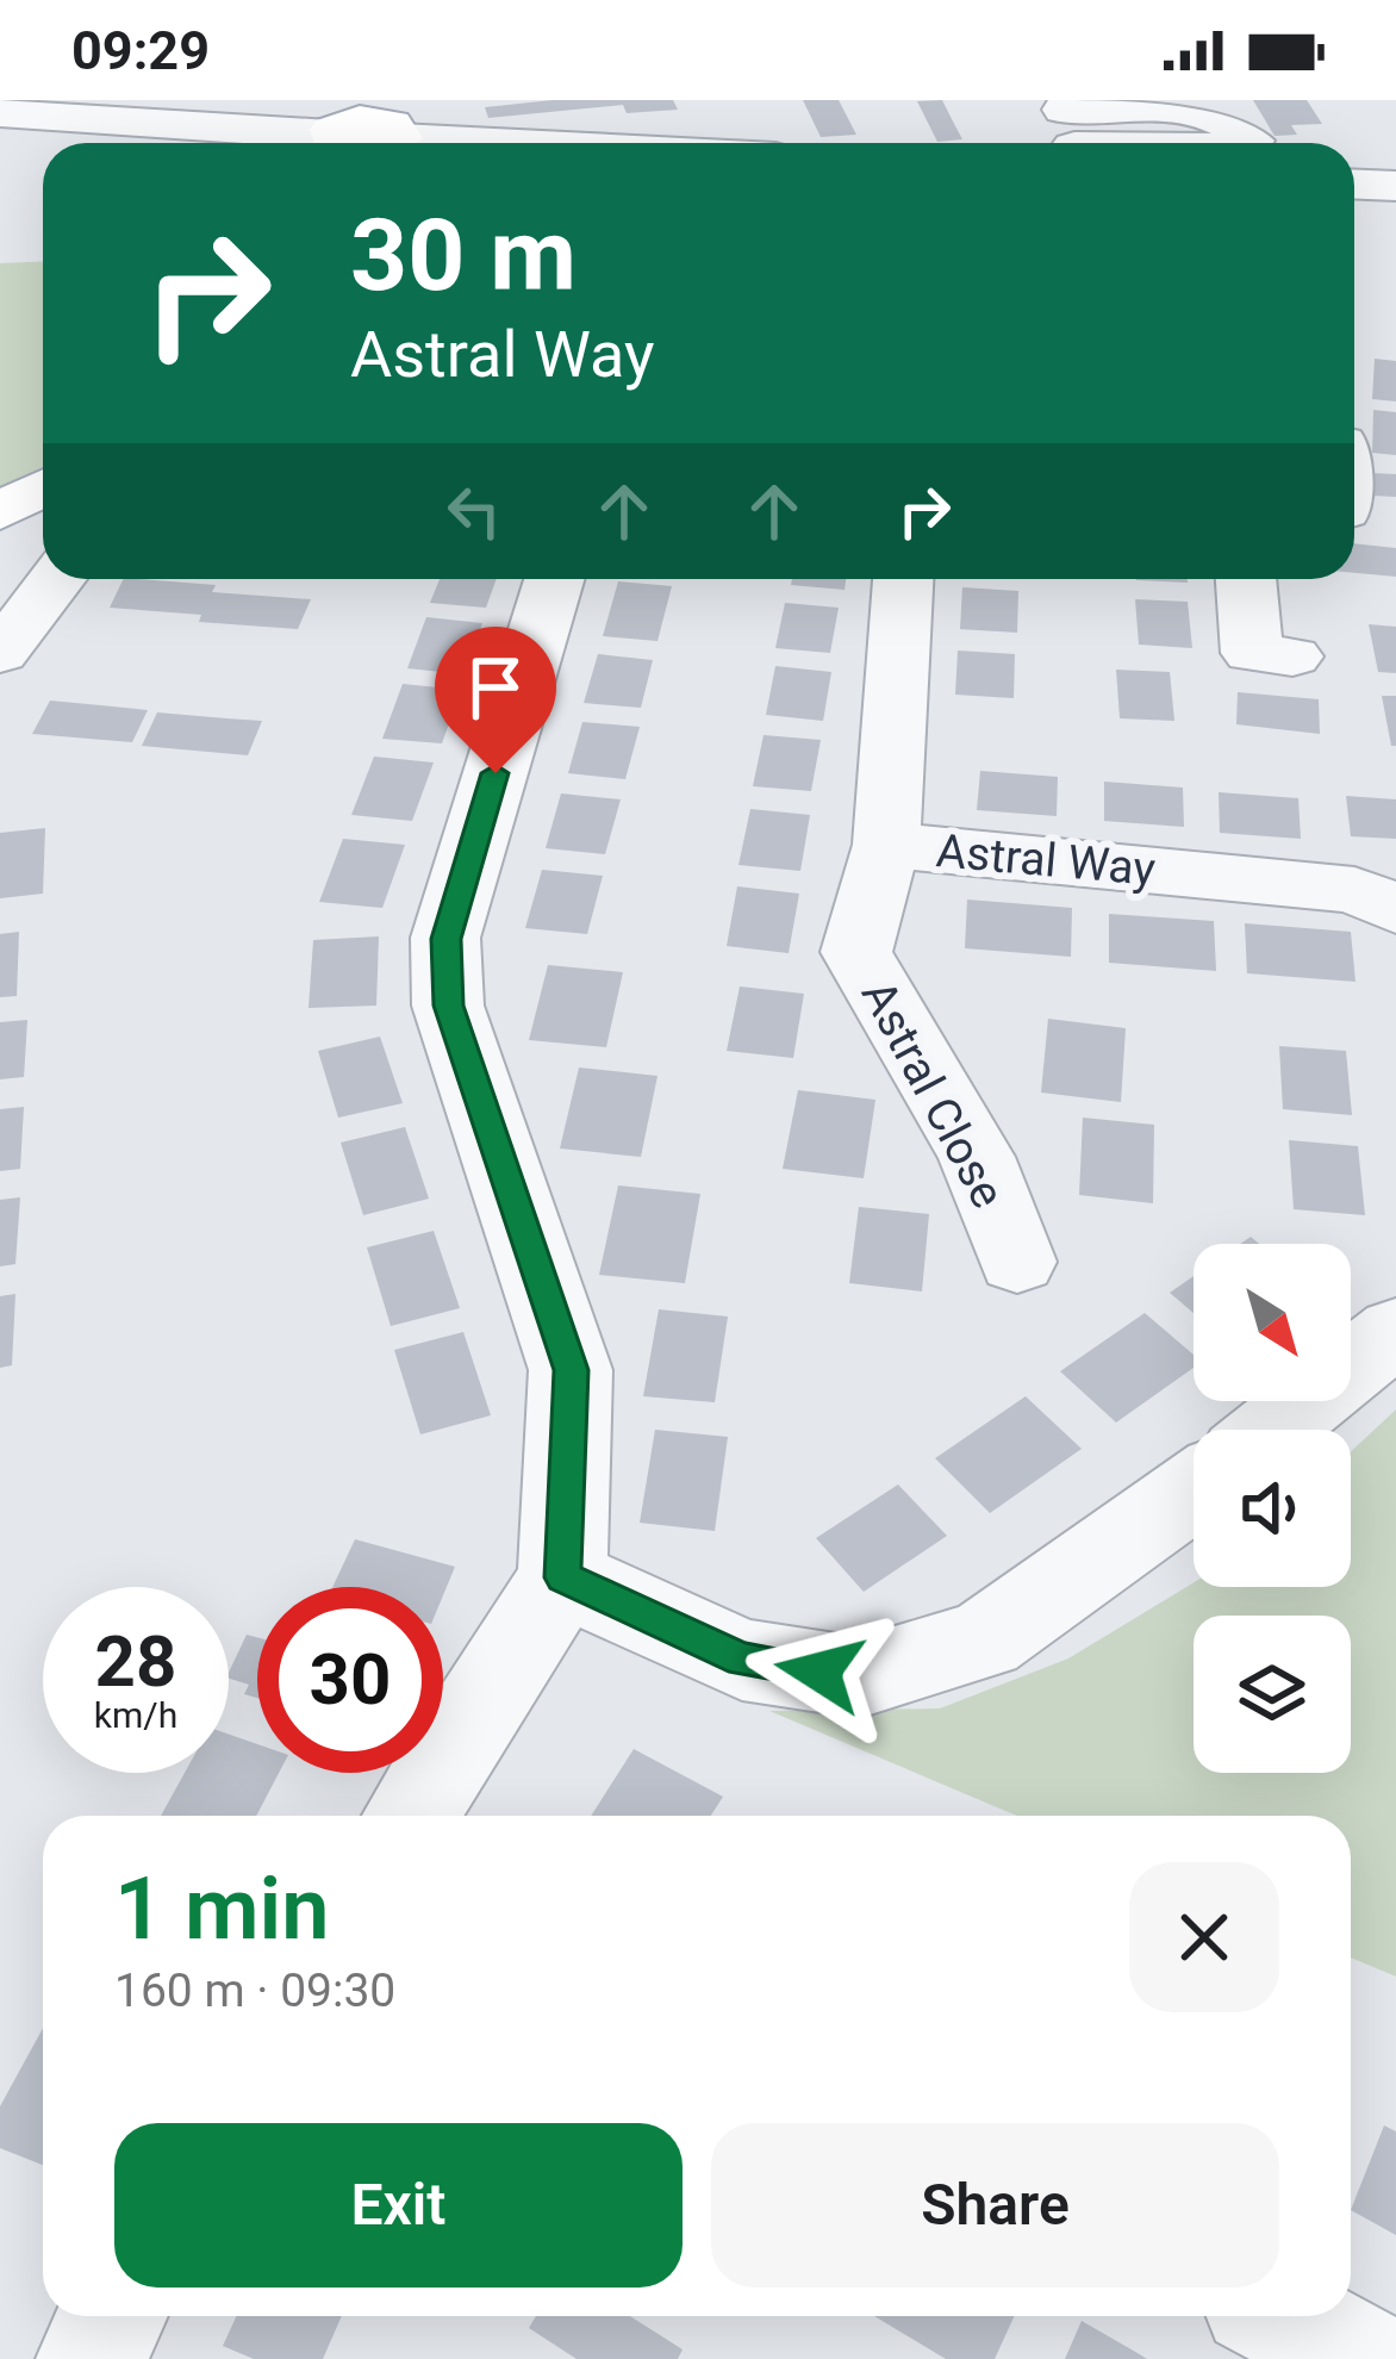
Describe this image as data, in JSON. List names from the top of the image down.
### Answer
{
  "streets": {
    "street": ["Astral Way", "Astral Close"]
  },
  "crossings": [
    ["Astral Way", "Astral Close"]
  ],
  "north": "bottom right",
  "page": {
    "status": "09:29",
    "turn": ["30 m", "Astral Way"],
    "speed": "28 km/h",
    "limit": "30",
    "heading": ["1 min", "160 m · 09:30"],
    "buttons": ["Exit", "Share"]
  }
}
